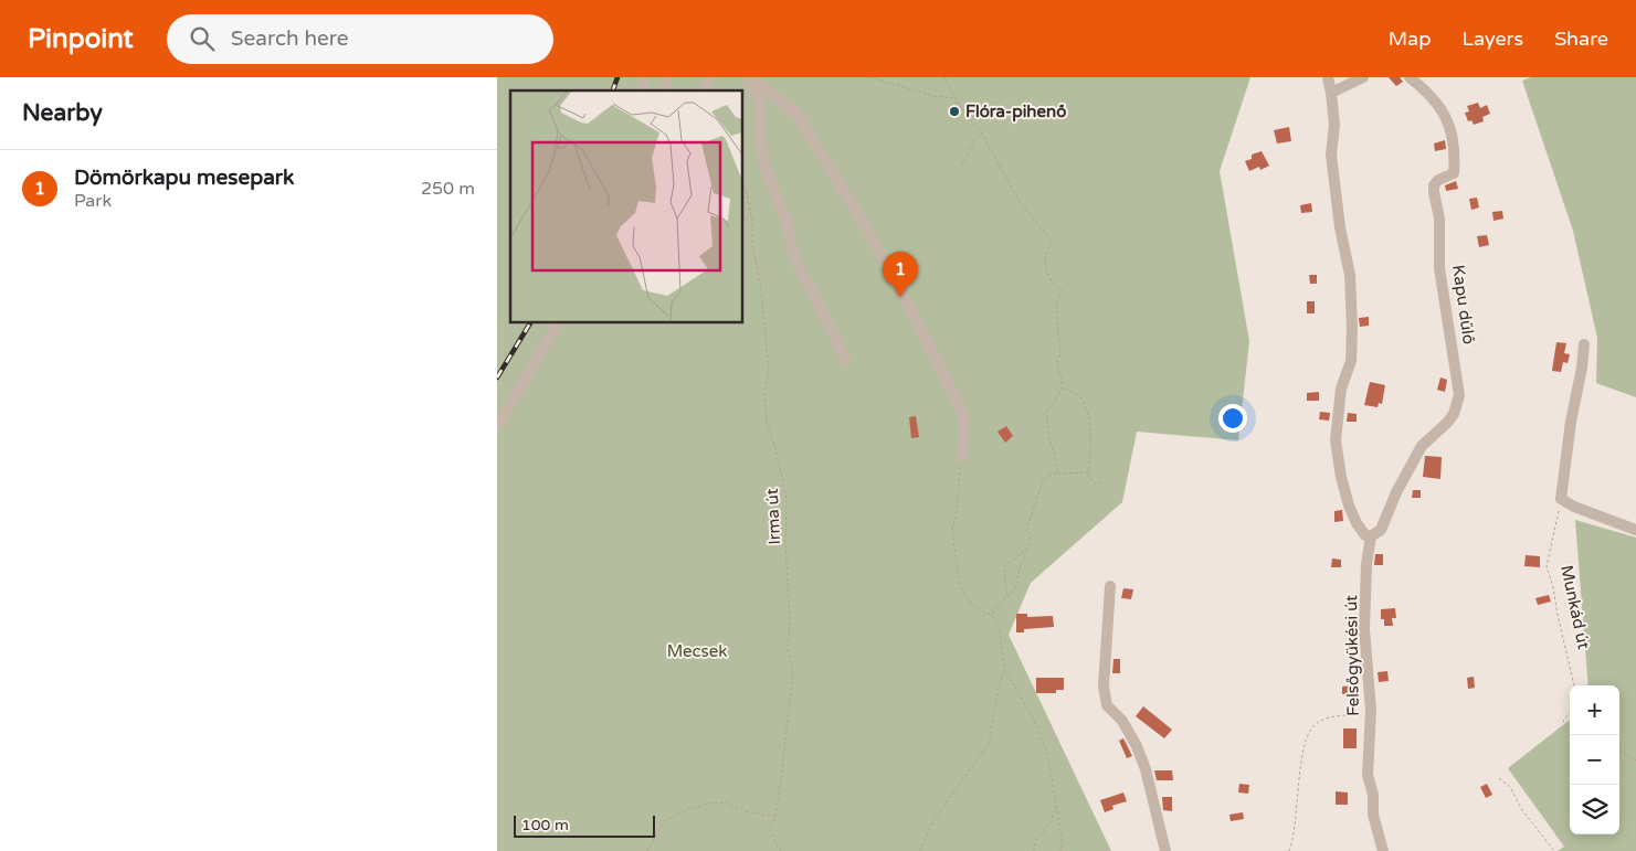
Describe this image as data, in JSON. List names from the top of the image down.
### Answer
{
  "streets": {
    "street": ["Kapu dűlő", "Felsőgyükési út"],
    "path": ["Irma út", "Munkád út"]
  },
  "crossings": [
    ["Kapu dűlő", "Felsőgyükési út"]
  ],
  "parks": ["Mecsek"],
  "places": ["Flóra-pihenő"],
  "scale_bar": "100 m",
  "page": {
    "header": "Pinpoint",
    "search": "Search here",
    "nav": ["Map", "Layers", "Share"],
    "heading": "Nearby",
    "list": [
      {
        "mark": "1",
        "name": "Dömörkapu mesepark",
        "note": "Park",
        "value": "250 m"
      }
    ],
    "pins": "1",
    "map_buttons": ["+", "−"],
    "scale": "100 m"
  }
}
